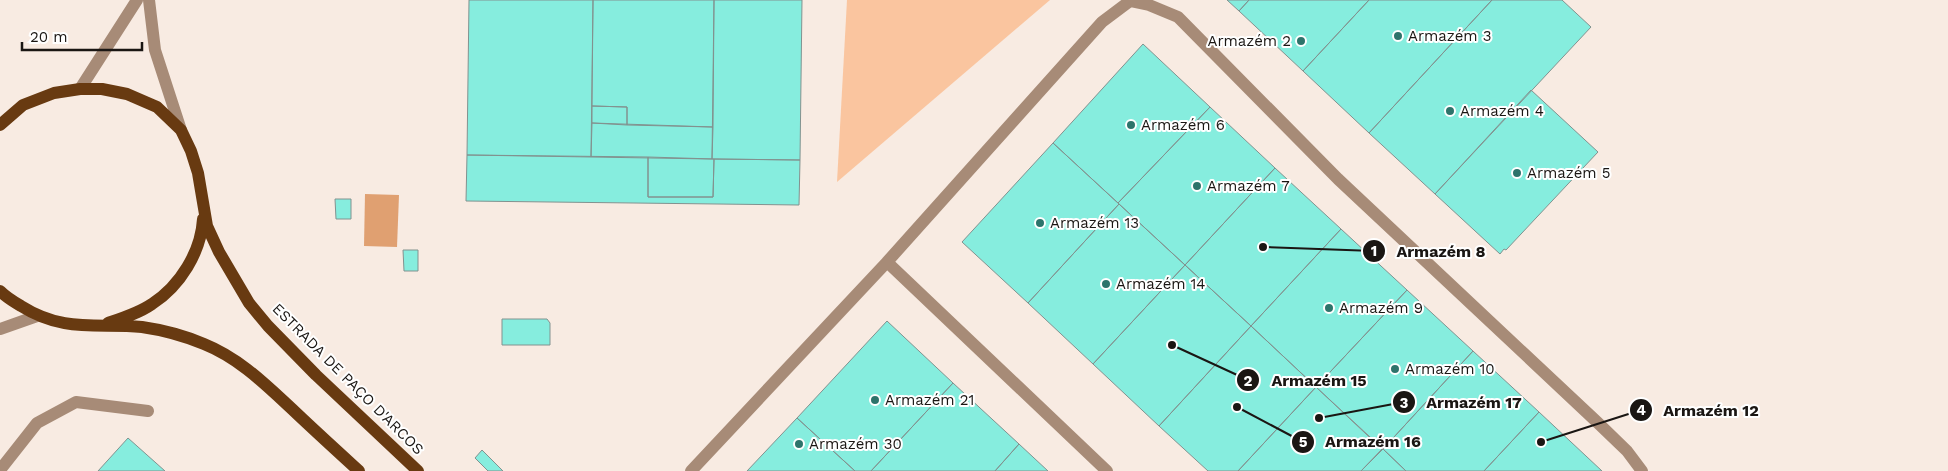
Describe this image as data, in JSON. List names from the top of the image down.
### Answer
{
  "streets": {
    "main road": ["ESTRADA DE PAÇO D'ARCOS"]
  },
  "places": [
    "Armazém 3",
    "Armazém 2",
    "Armazém 4",
    "Armazém 6",
    "Armazém 5",
    "Armazém 7",
    "Armazém 13",
    "Armazém 8",
    "Armazém 14",
    "Armazém 9",
    "Armazém 15",
    "Armazém 10",
    "Armazém 21",
    "Armazém 16",
    "Armazém 17",
    "Armazém 12",
    "Armazém 30"
  ],
  "scale_bar": "20 m"
}
